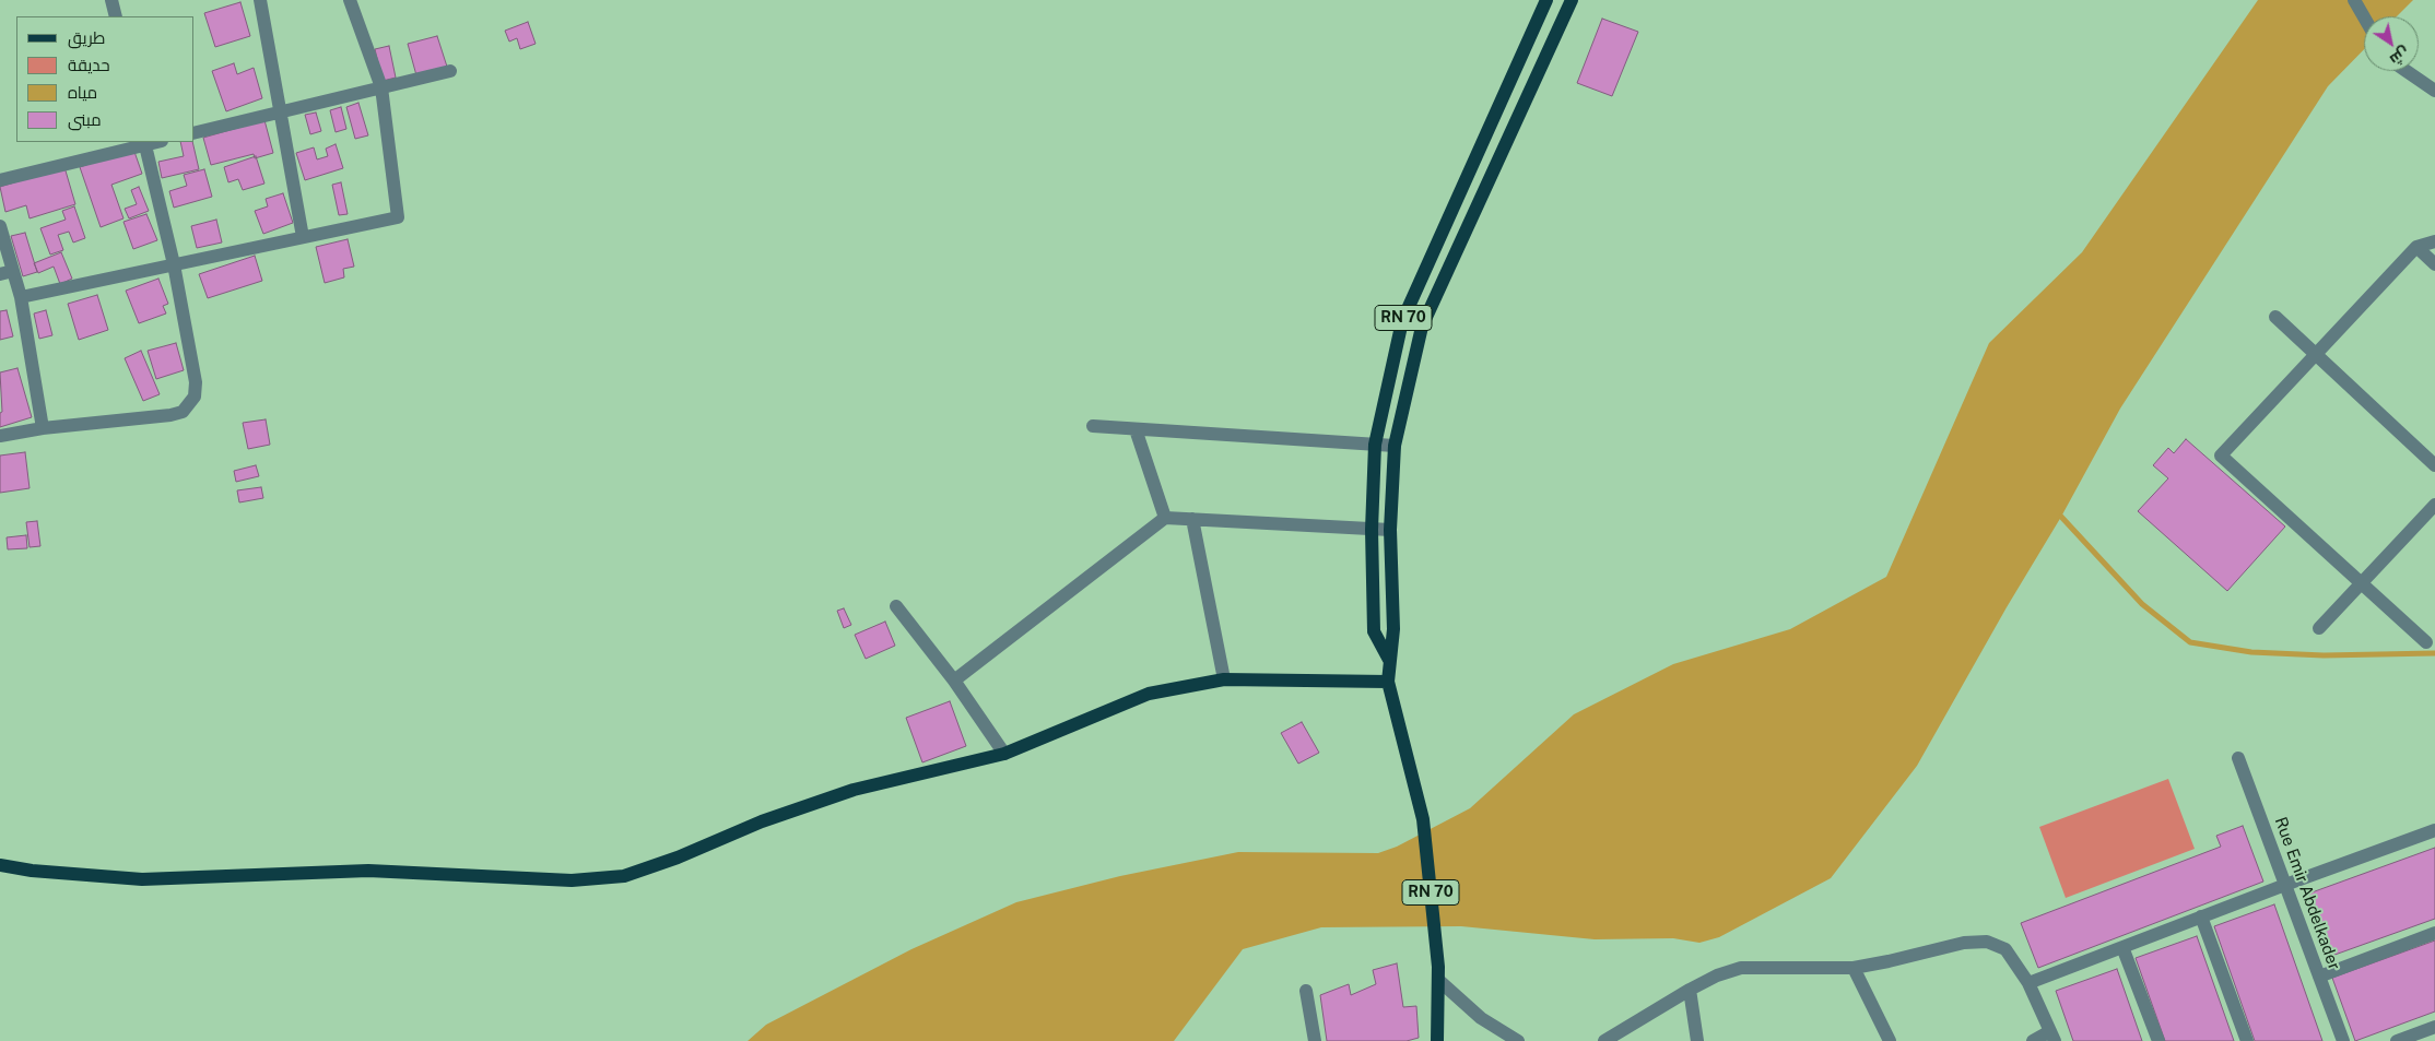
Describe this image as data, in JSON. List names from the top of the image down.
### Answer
{
  "streets": {
    "main road": ["RN 70"],
    "street": ["Rue Emir Abdelkader"]
  },
  "legend": [
    "طريق",
    "حديقة",
    "مياه",
    "مبنى"
  ],
  "north": "bottom right"
}
